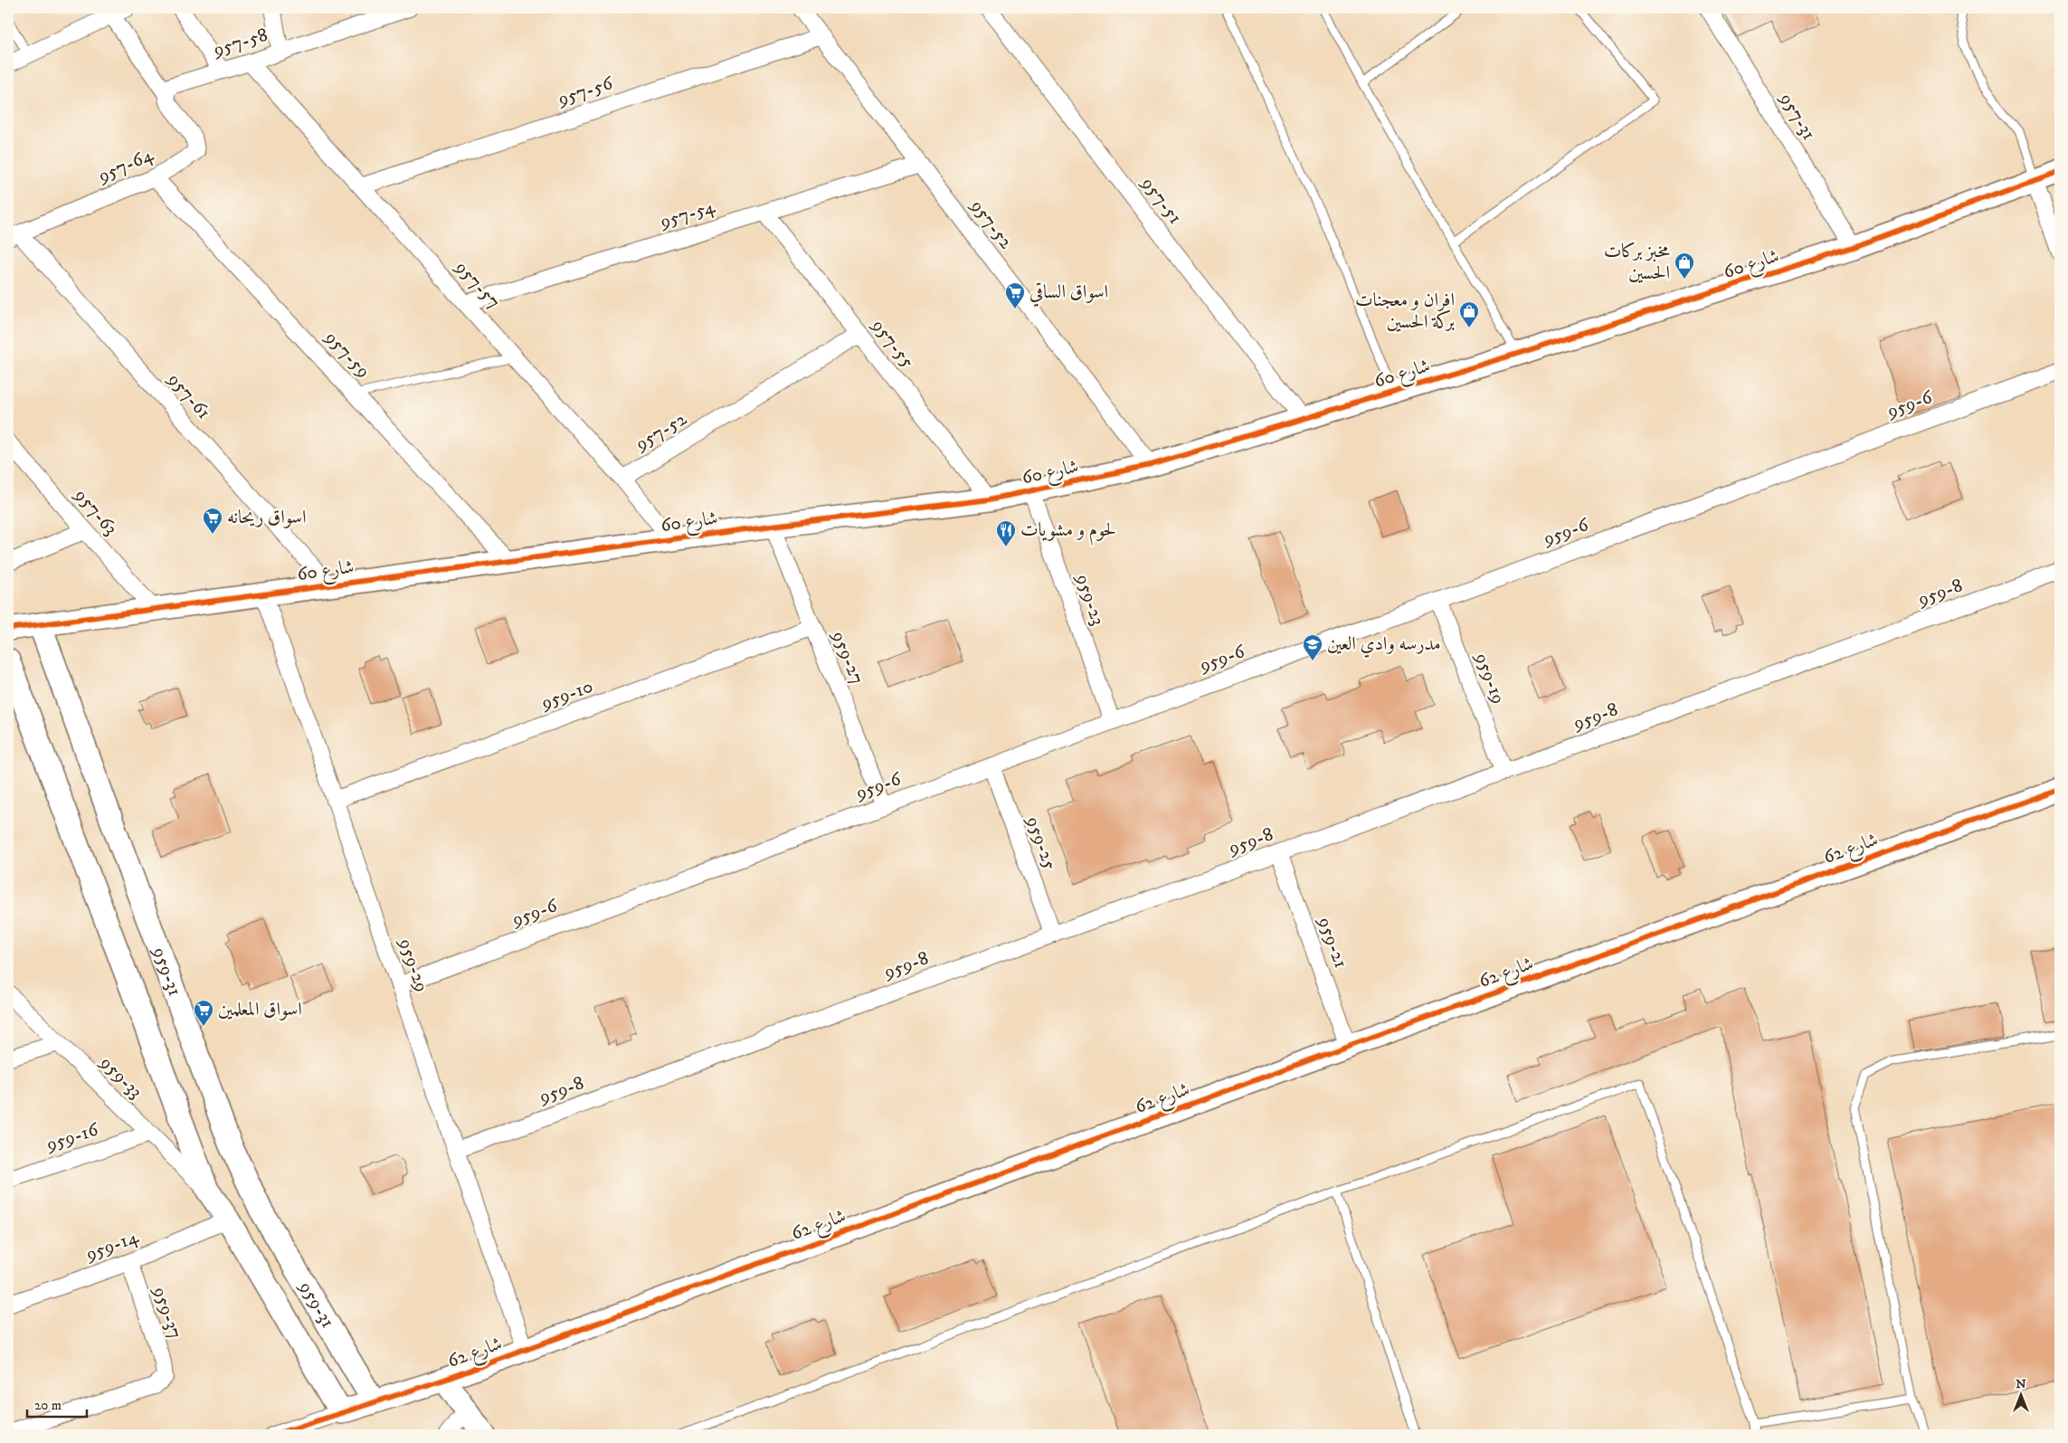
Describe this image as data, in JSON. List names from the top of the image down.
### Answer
{
  "streets": {
    "street": [
      "957-58",
      "957-56",
      "957-31",
      "957-64",
      "957-51",
      "957-54",
      "957-52",
      "شارع 60",
      "957-57",
      "957-55",
      "957-59",
      "957-61",
      "959-6",
      "957-63",
      "959-8",
      "959-23",
      "959-27",
      "959-19",
      "959-10",
      "959-25",
      "شارع 62",
      "959-21",
      "959-29",
      "959-31",
      "959-33",
      "959-16",
      "959-14",
      "959-37"
    ]
  },
  "crossings": [
    ["957-58", "957-64"],
    ["957-58", "957-57"],
    ["957-56", "957-52"],
    ["957-56", "957-57"],
    ["957-31", "شارع 60"],
    ["957-64", "957-59"],
    ["957-64", "957-61"],
    ["957-51", "شارع 60"],
    ["957-54", "957-52"],
    ["957-54", "957-57"],
    ["957-54", "957-55"],
    ["957-52", "شارع 60"],
    ["957-52", "957-57"],
    ["957-52", "957-55"],
    ["شارع 60", "957-57"],
    ["شارع 60", "957-55"],
    ["شارع 60", "957-59"],
    ["شارع 60", "957-61"],
    ["شارع 60", "957-63"],
    ["شارع 60", "959-23"],
    ["شارع 60", "959-27"],
    ["شارع 60", "959-29"],
    ["شارع 60", "959-31"],
    ["959-6", "959-23"],
    ["959-6", "959-27"],
    ["959-6", "959-19"],
    ["959-6", "959-25"],
    ["959-6", "959-29"],
    ["959-8", "959-19"],
    ["959-8", "959-25"],
    ["959-8", "959-21"],
    ["959-8", "959-29"],
    ["959-27", "959-10"],
    ["959-10", "959-29"],
    ["شارع 62", "959-21"],
    ["شارع 62", "959-29"],
    ["شارع 62", "959-31"],
    ["959-31", "959-33"],
    ["959-31", "959-14"],
    ["959-33", "959-16"],
    ["959-14", "959-37"]
  ],
  "places": {
    "shop": ["مخبز بركات الحسين", "افران و معجنات بركة الحسين"],
    "supermarket": ["اسواق الساقي", "اسواق ريحانه", "اسواق المعلمين"],
    "restaurant": ["لحوم و مشويات"],
    "school or university": ["مدرسه وادي العين"]
  },
  "scale_bar": "20 m",
  "north": "top"
}
